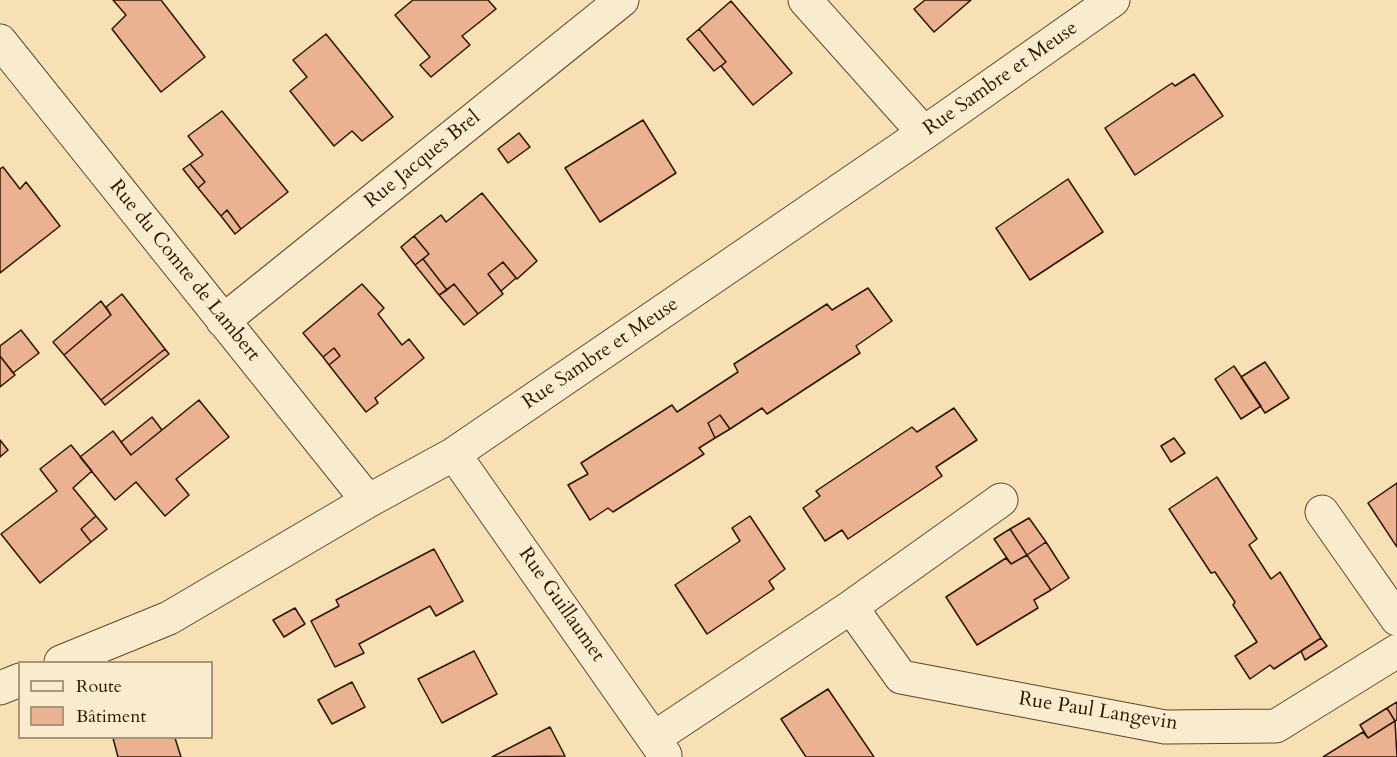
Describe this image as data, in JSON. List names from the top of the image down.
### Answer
{
  "streets": {
    "street": [
      "Rue Sambre et Meuse",
      "Rue Jacques Brel",
      "Rue du Comte de Lambert",
      "Rue Guillaumet",
      "Rue Paul Langevin"
    ]
  },
  "crossings": [
    ["Rue Sambre et Meuse", "Rue du Comte de Lambert"],
    ["Rue Sambre et Meuse", "Rue Guillaumet"],
    ["Rue Jacques Brel", "Rue du Comte de Lambert"]
  ],
  "legend": ["Route", "Bâtiment"]
}
